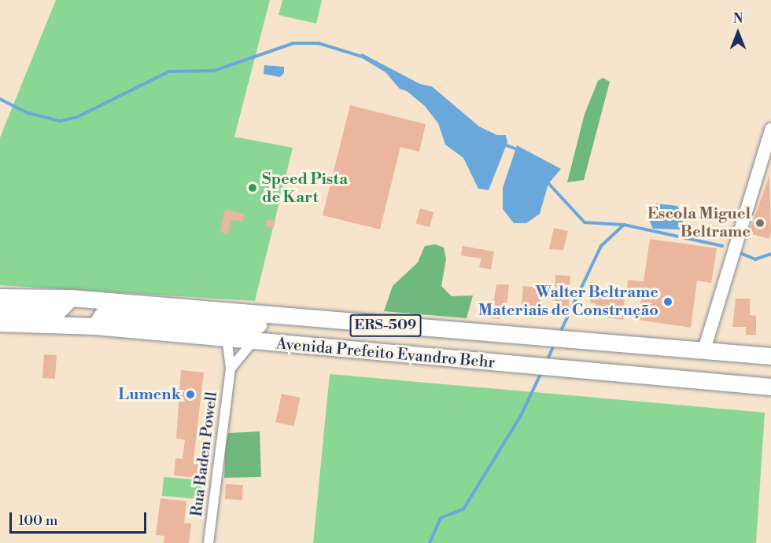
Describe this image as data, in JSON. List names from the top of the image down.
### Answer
{
  "streets": {
    "highway": ["ERS-509", "Avenida Prefeito Evandro Behr"],
    "street": ["Rua Baden Powell"]
  },
  "crossings": [
    ["Avenida Prefeito Evandro Behr", "Rua Baden Powell"]
  ],
  "places": [
    "Speed Pista de Kart",
    "Escola Miguel Beltrame",
    "Walter Beltrame Materiais de Construção",
    "Lumenk"
  ],
  "scale_bar": "100 m",
  "north": "top"
}
